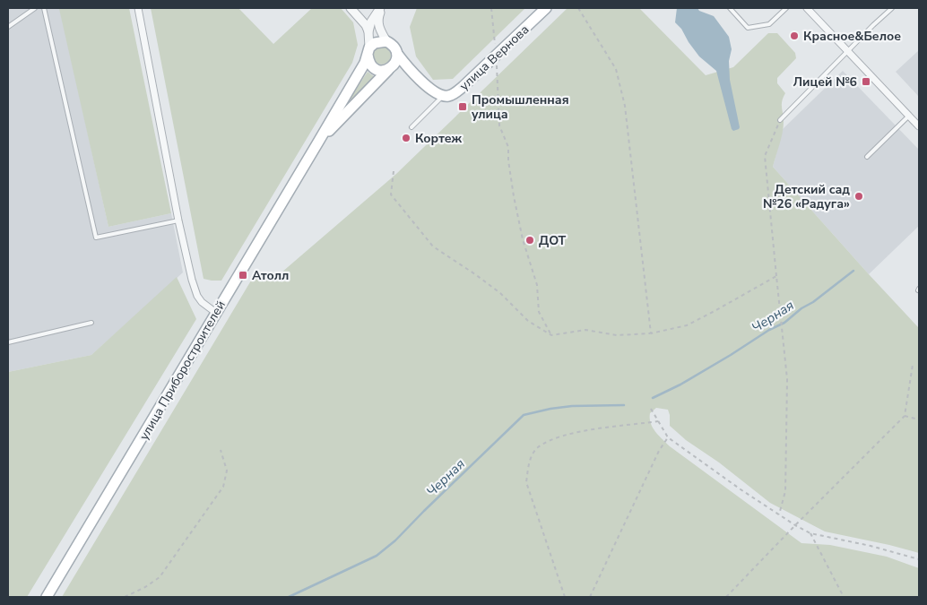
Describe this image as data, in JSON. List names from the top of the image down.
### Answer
{
  "streets": {
    "main road": ["улица Вернова", "улица Приборостроителей"]
  },
  "water": ["Черная"],
  "places": {
    "other": [
      "Красное&Белое",
      "Кортеж",
      "Детский сад №26 «Радуга»",
      "ДОТ"
    ],
    "transit": ["Лицей №6", "Промышленная улица", "Атолл"]
  }
}
